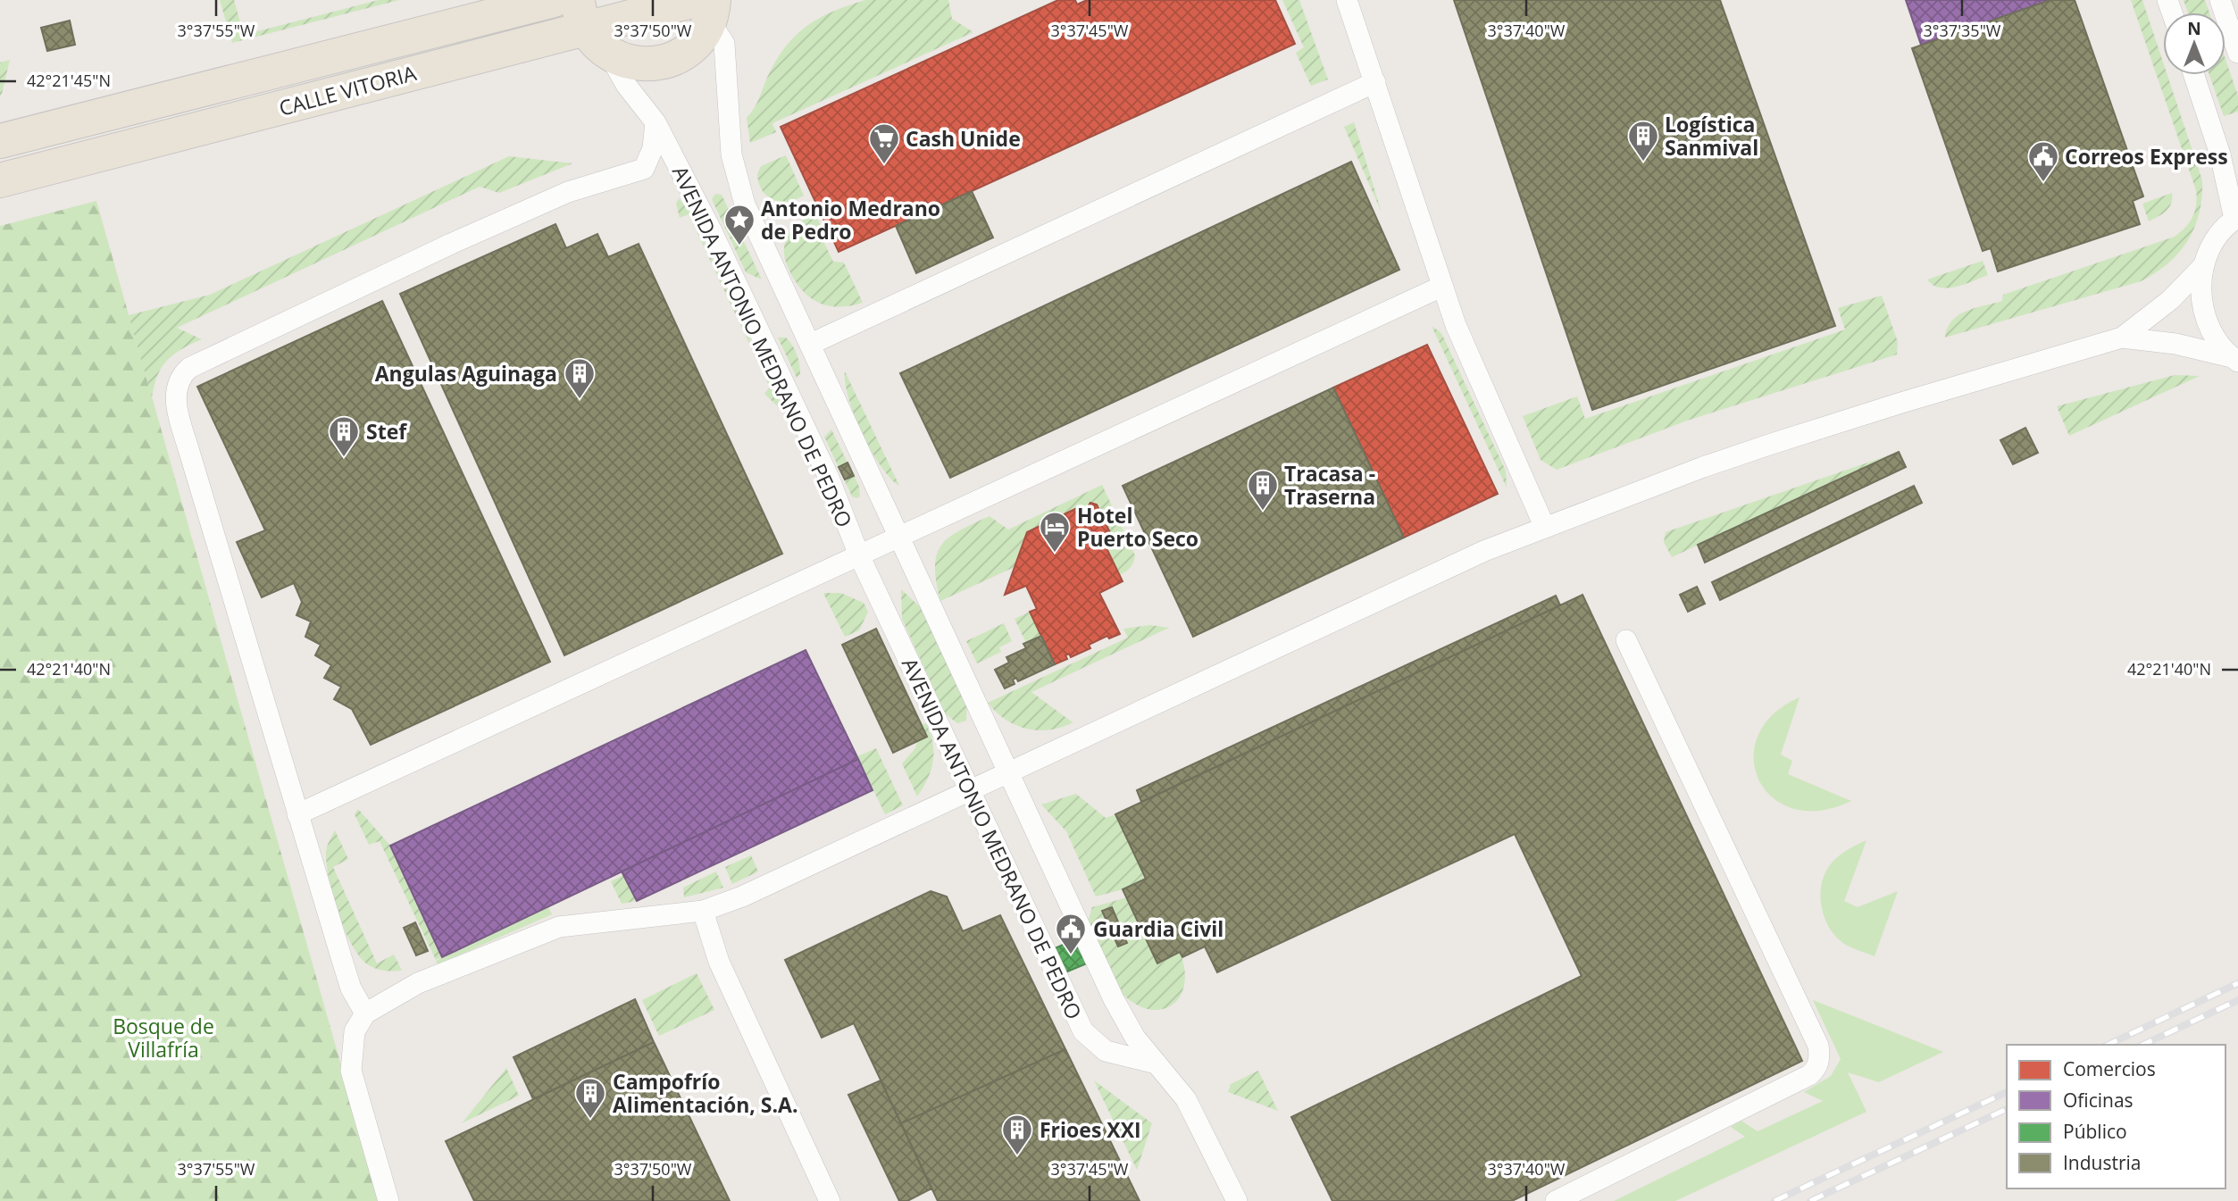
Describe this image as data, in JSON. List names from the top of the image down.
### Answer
{
  "streets": {
    "highway": ["CALLE VITORIA"],
    "street": ["AVENIDA ANTONIO MEDRANO DE PEDRO"]
  },
  "crossings": [
    ["CALLE VITORIA", "AVENIDA ANTONIO MEDRANO DE PEDRO"]
  ],
  "parks": ["Bosque de Villafría"],
  "places": {
    "building": [
      "Logística Sanmival",
      "Angulas Aguinaga",
      "Stef",
      "Tracasa - Traserna",
      "Campofrío Alimentación, S.A.",
      "Frioes XXI"
    ],
    "supermarket": ["Cash Unide"],
    "public building": ["Correos Express", "Guardia Civil"],
    "place": ["Antonio Medrano de Pedro"],
    "hotel": ["Hotel Puerto Seco"]
  },
  "legend": [
    "Comercios",
    "Oficinas",
    "Público",
    "Industria"
  ],
  "north": "top",
  "coordinates": [
    "3°37'55\"W",
    "3°37'50\"W",
    "3°37'45\"W",
    "3°37'40\"W",
    "3°37'35\"W",
    "42°21'45\"N",
    "42°21'40\"N"
  ]
}
